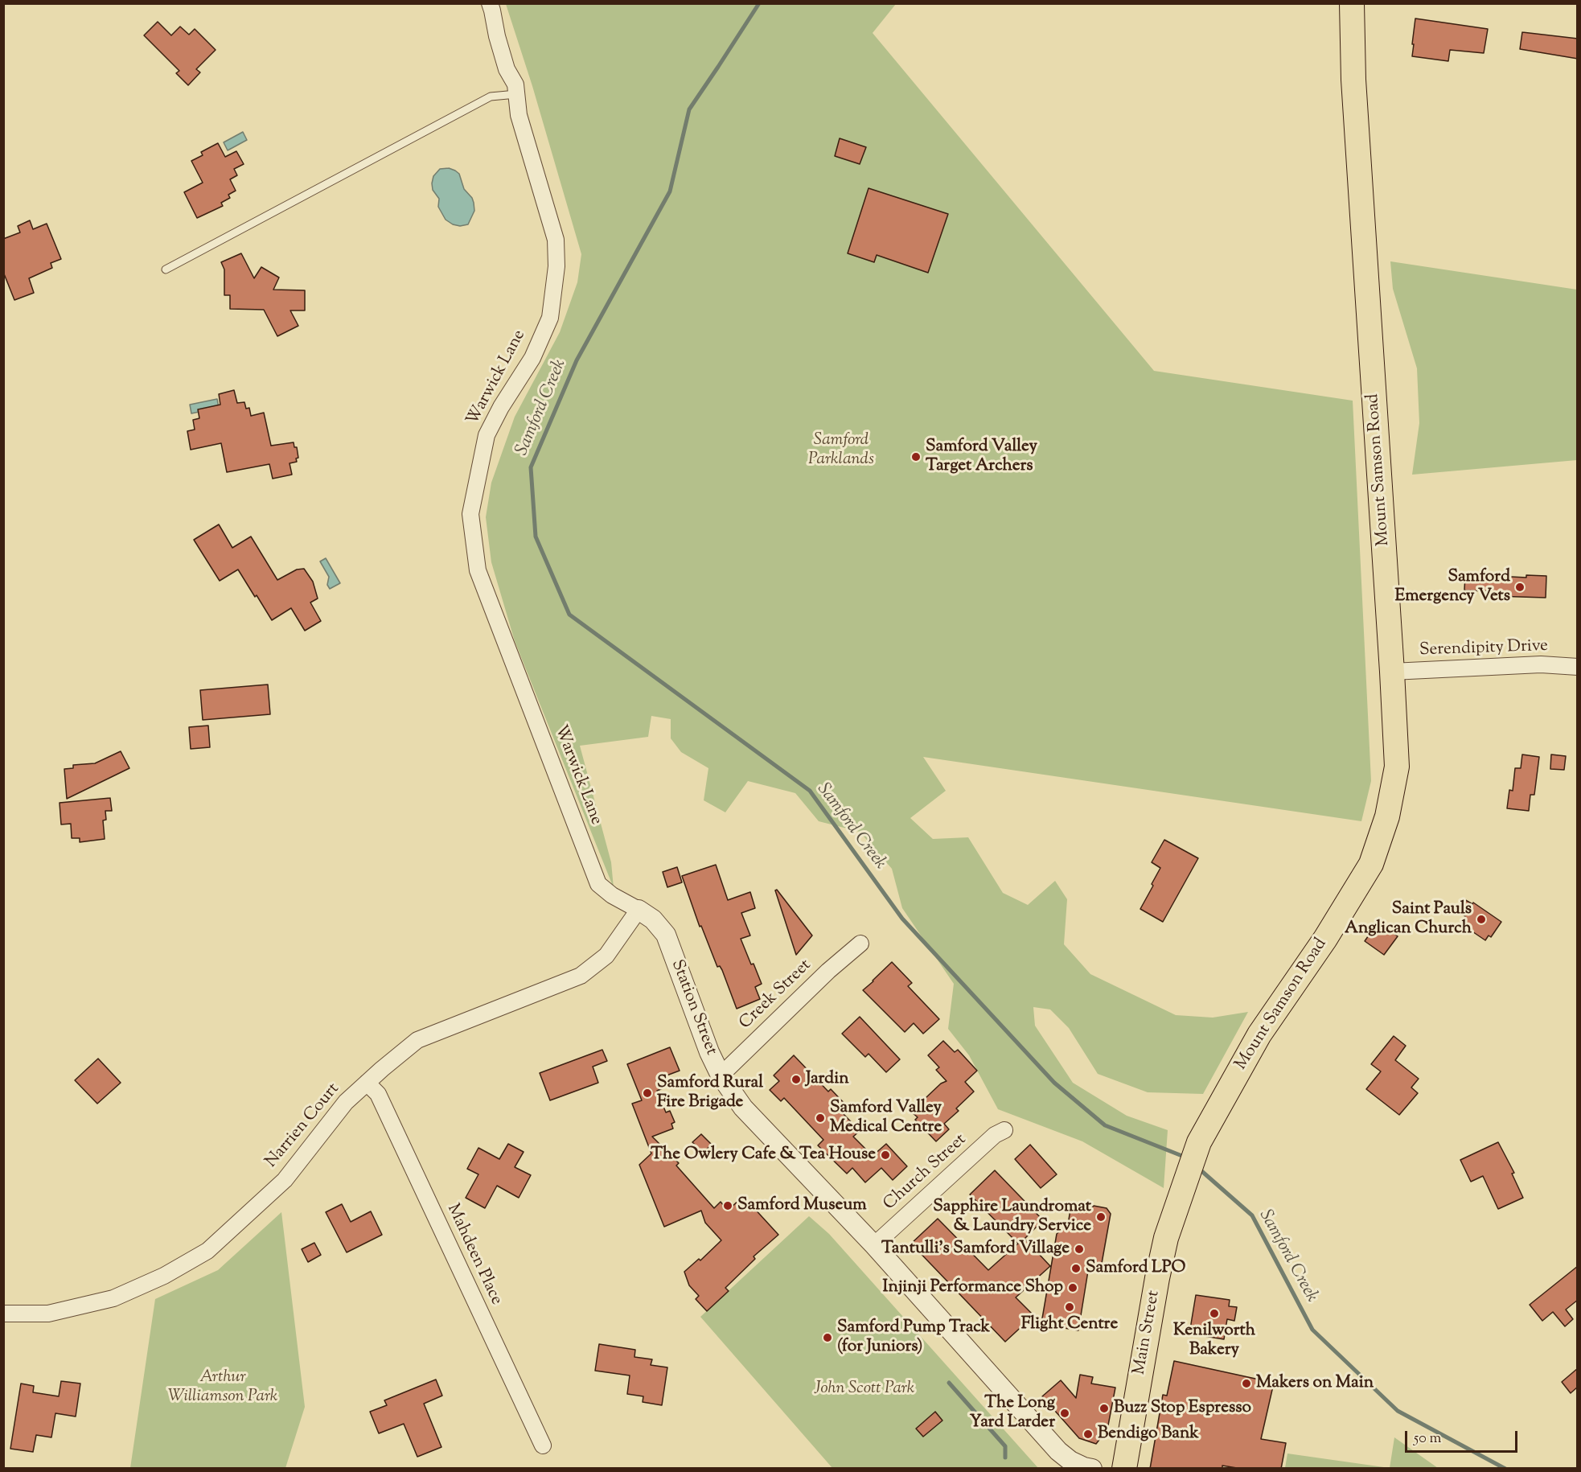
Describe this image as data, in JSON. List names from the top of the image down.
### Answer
{
  "streets": {
    "main road": ["Mount Samson Road", "Main Street"],
    "street": [
      "Warwick Lane",
      "Serendipity Drive",
      "Creek Street",
      "Station Street",
      "Narrien Court",
      "Church Street",
      "Mahdeen Place"
    ]
  },
  "crossings": [
    ["Warwick Lane", "Station Street"],
    ["Warwick Lane", "Narrien Court"],
    ["Mount Samson Road", "Serendipity Drive"],
    ["Mount Samson Road", "Main Street"],
    ["Creek Street", "Station Street"],
    ["Station Street", "Narrien Court"],
    ["Station Street", "Church Street"],
    ["Narrien Court", "Mahdeen Place"]
  ],
  "water": ["Samford Creek"],
  "parks": ["Samford Parklands", "Arthur Williamson Park", "John Scott Park"],
  "places": [
    "Samford Valley Target Archers",
    "Samford Emergency Vets",
    "Saint Pauls Anglican Church",
    "Jardin",
    "Samford Rural Fire Brigade",
    "Samford Valley Medical Centre",
    "The Owlery Cafe & Tea House",
    "Samford Museum",
    "Sapphire Laundromat & Laundry Service",
    "Tantulli’s Samford Village",
    "Samford LPO",
    "Injinji Performance Shop",
    "Flight Centre",
    "Kenilworth Bakery",
    "Samford Pump Track (for Juniors)",
    "Makers on Main",
    "Buzz Stop Espresso",
    "The Long Yard Larder",
    "Bendigo Bank"
  ],
  "scale_bar": "50 m"
}
